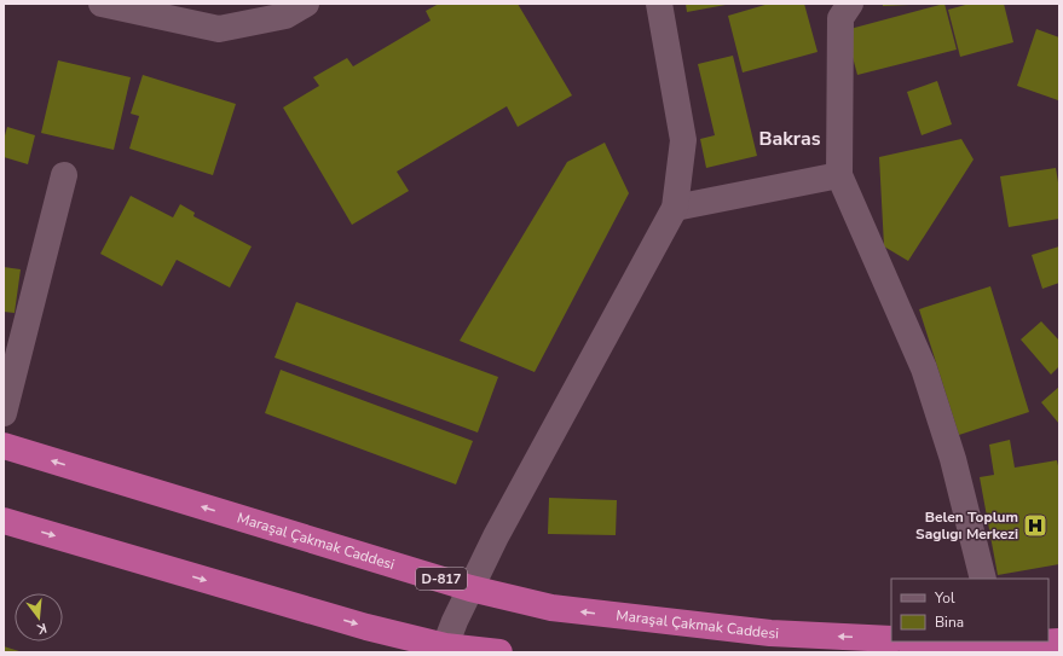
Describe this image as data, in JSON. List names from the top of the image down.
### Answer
{
  "streets": {
    "highway": ["Maraşal Çakmak Caddesi", "D-817"]
  },
  "districts": ["Bakras"],
  "places": {
    "hospital": ["Belen Toplum Saglıgı Merkezi"]
  },
  "legend": ["Yol", "Bina"],
  "north": "bottom"
}
